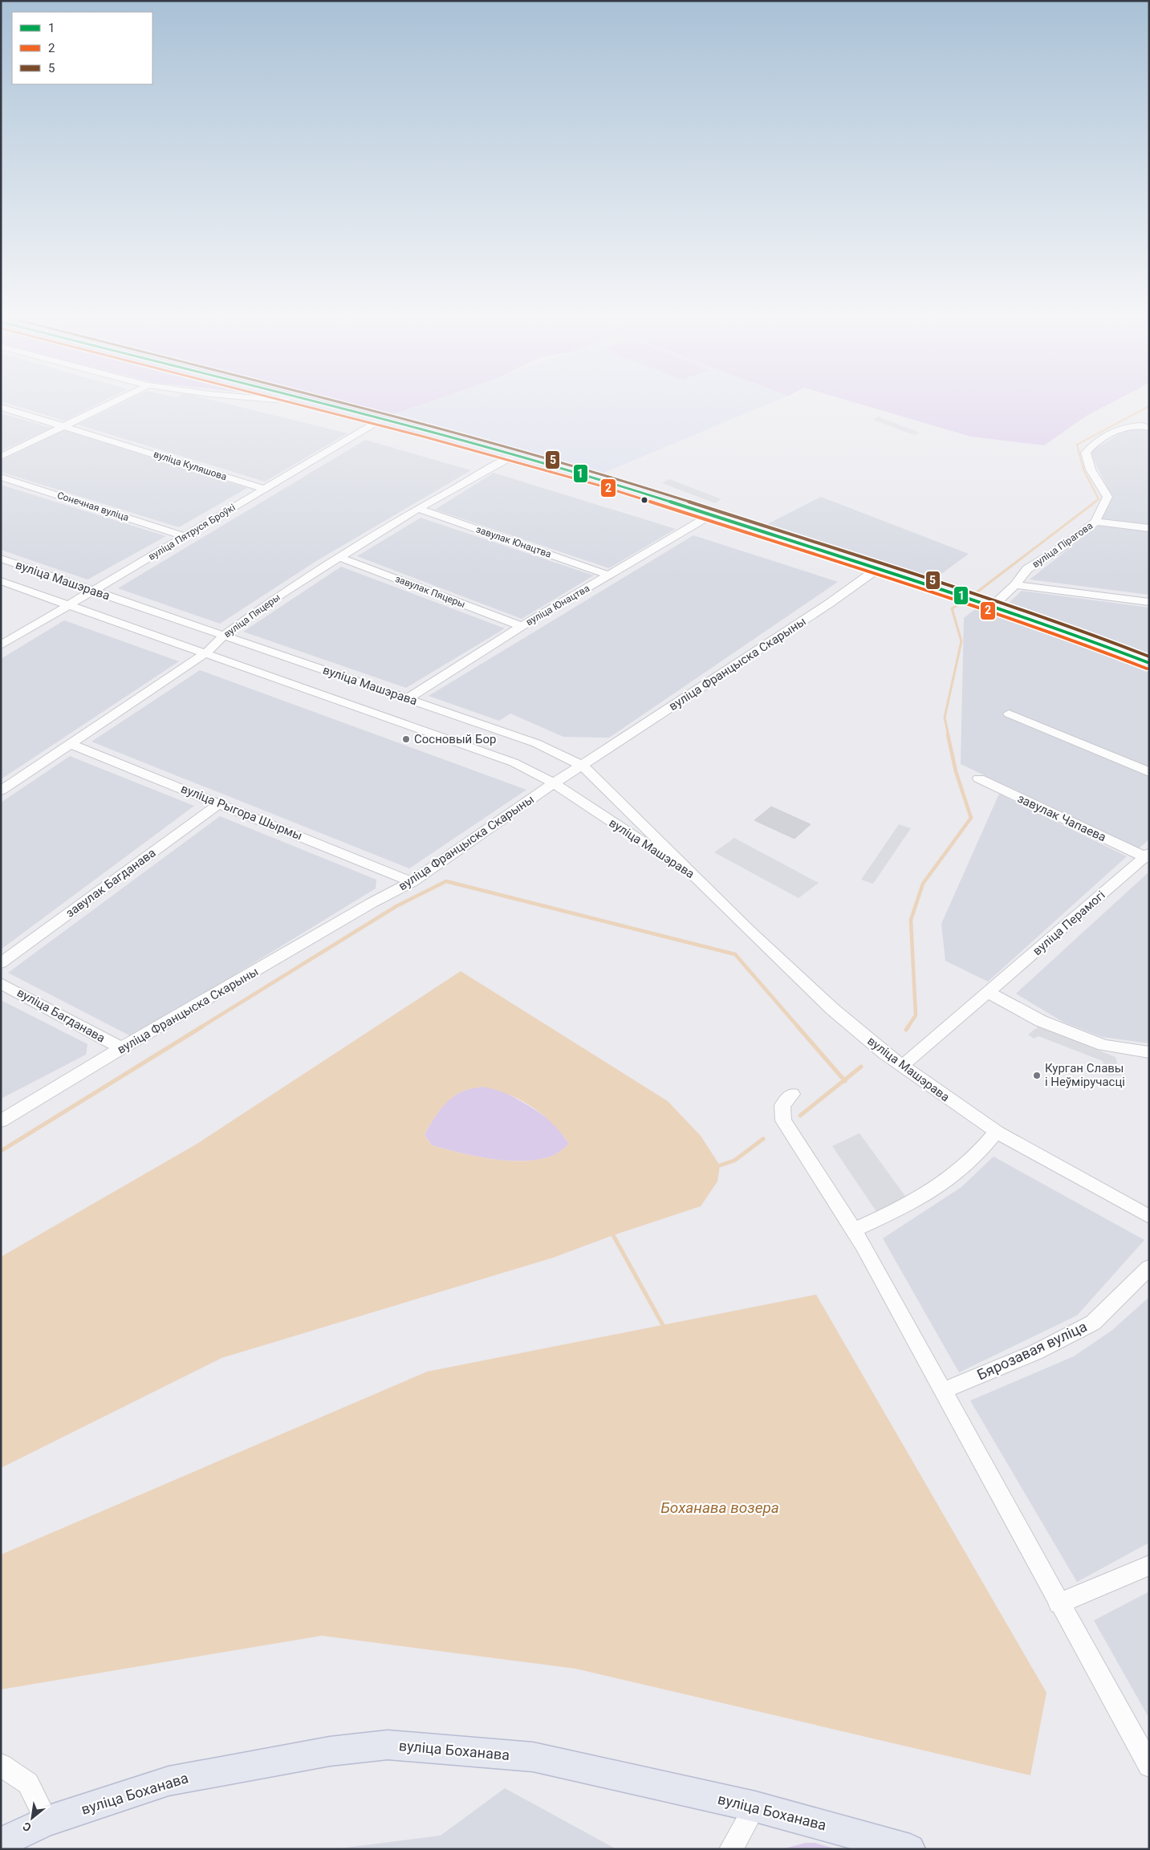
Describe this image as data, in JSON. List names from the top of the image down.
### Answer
{
  "streets": {
    "main road": ["вуліца Боханава"],
    "street": [
      "вуліца Куляшова",
      "Сонечная вуліца",
      "вуліца Пятруся Броўкі",
      "завулак Юнацтва",
      "вуліца Пірагова",
      "вуліца Машэрава",
      "завулак Пяцеры",
      "вуліца Юнацтва",
      "вуліца Пяцеры",
      "вуліца Францыска Скарыны",
      "вуліца Рыгора Шырмы",
      "завулак Чапаева",
      "завулак Багданава",
      "вуліца Перамогі",
      "вуліца Багданава",
      "Бярозавая вуліца"
    ]
  },
  "crossings": [
    ["вуліца Куляшова", "вуліца Пятруся Броўкі"],
    ["Сонечная вуліца", "вуліца Пятруся Броўкі"],
    ["вуліца Пятруся Броўкі", "вуліца Машэрава"],
    ["завулак Юнацтва", "вуліца Юнацтва"],
    ["завулак Юнацтва", "вуліца Пяцеры"],
    ["вуліца Машэрава", "вуліца Юнацтва"],
    ["вуліца Машэрава", "вуліца Пяцеры"],
    ["вуліца Машэрава", "вуліца Францыска Скарыны"],
    ["вуліца Машэрава", "вуліца Перамогі"],
    ["завулак Пяцеры", "вуліца Юнацтва"],
    ["завулак Пяцеры", "вуліца Пяцеры"],
    ["вуліца Пяцеры", "вуліца Рыгора Шырмы"],
    ["вуліца Францыска Скарыны", "вуліца Рыгора Шырмы"],
    ["вуліца Францыска Скарыны", "вуліца Багданава"],
    ["вуліца Рыгора Шырмы", "завулак Багданава"],
    ["завулак Чапаева", "вуліца Перамогі"]
  ],
  "water": ["Боханава возера"],
  "places": ["Сосновый Бор", "Курган Славы і Неўміручасці"],
  "lines": ["transit line 1", "transit line 2", "transit line 5"],
  "legend": ["1", "2", "5"],
  "north": "bottom left"
}
